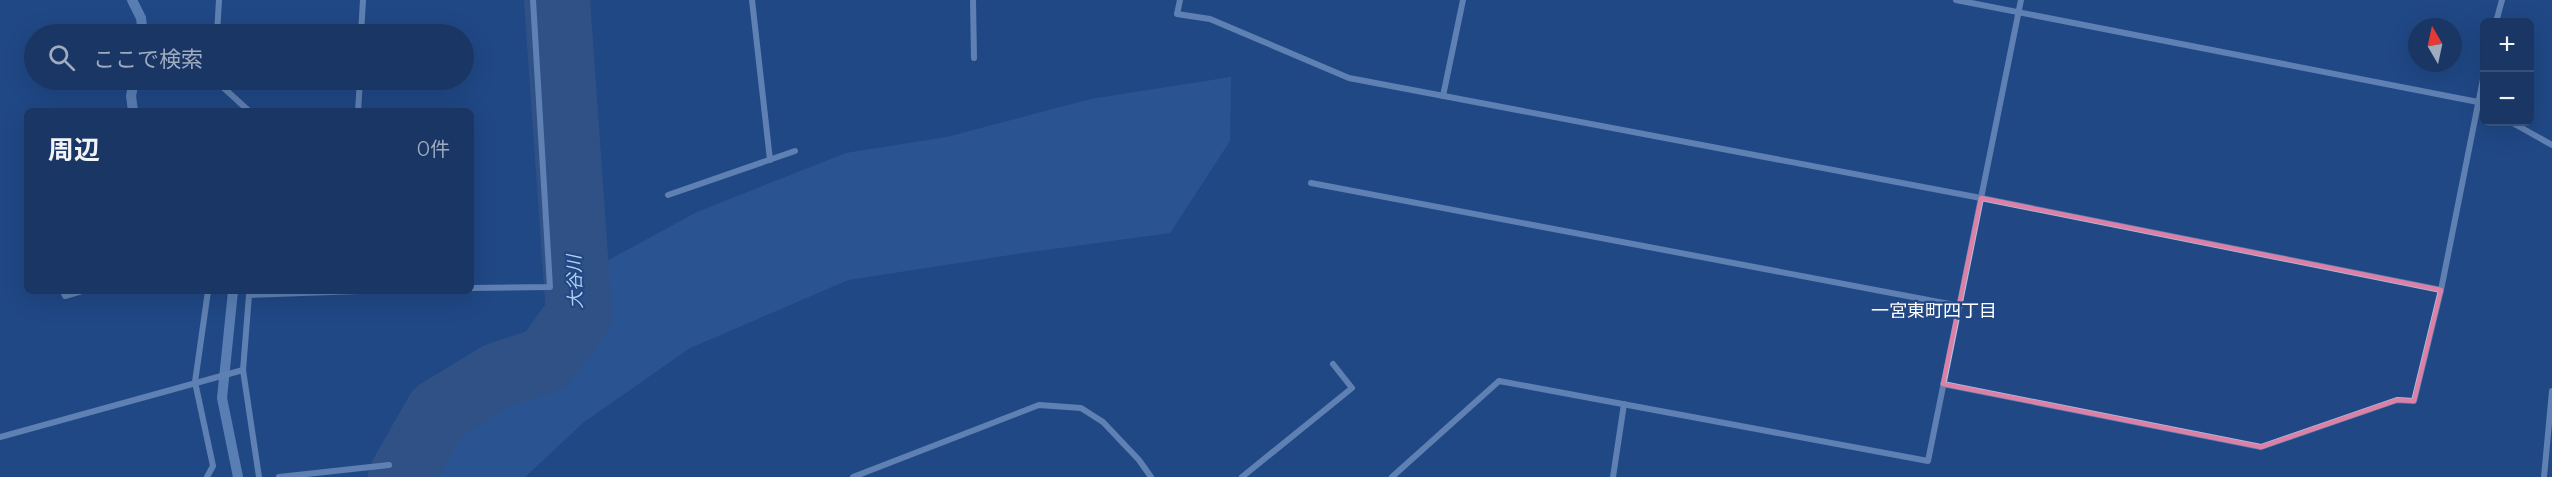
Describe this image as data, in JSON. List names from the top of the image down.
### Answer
{
  "districts": ["一宮東町四丁目"],
  "water": ["大谷川"],
  "north": "top",
  "page": {
    "map_buttons": ["+", "−"],
    "search": "ここで検索",
    "heading": ["周辺", "0件"]
  }
}
